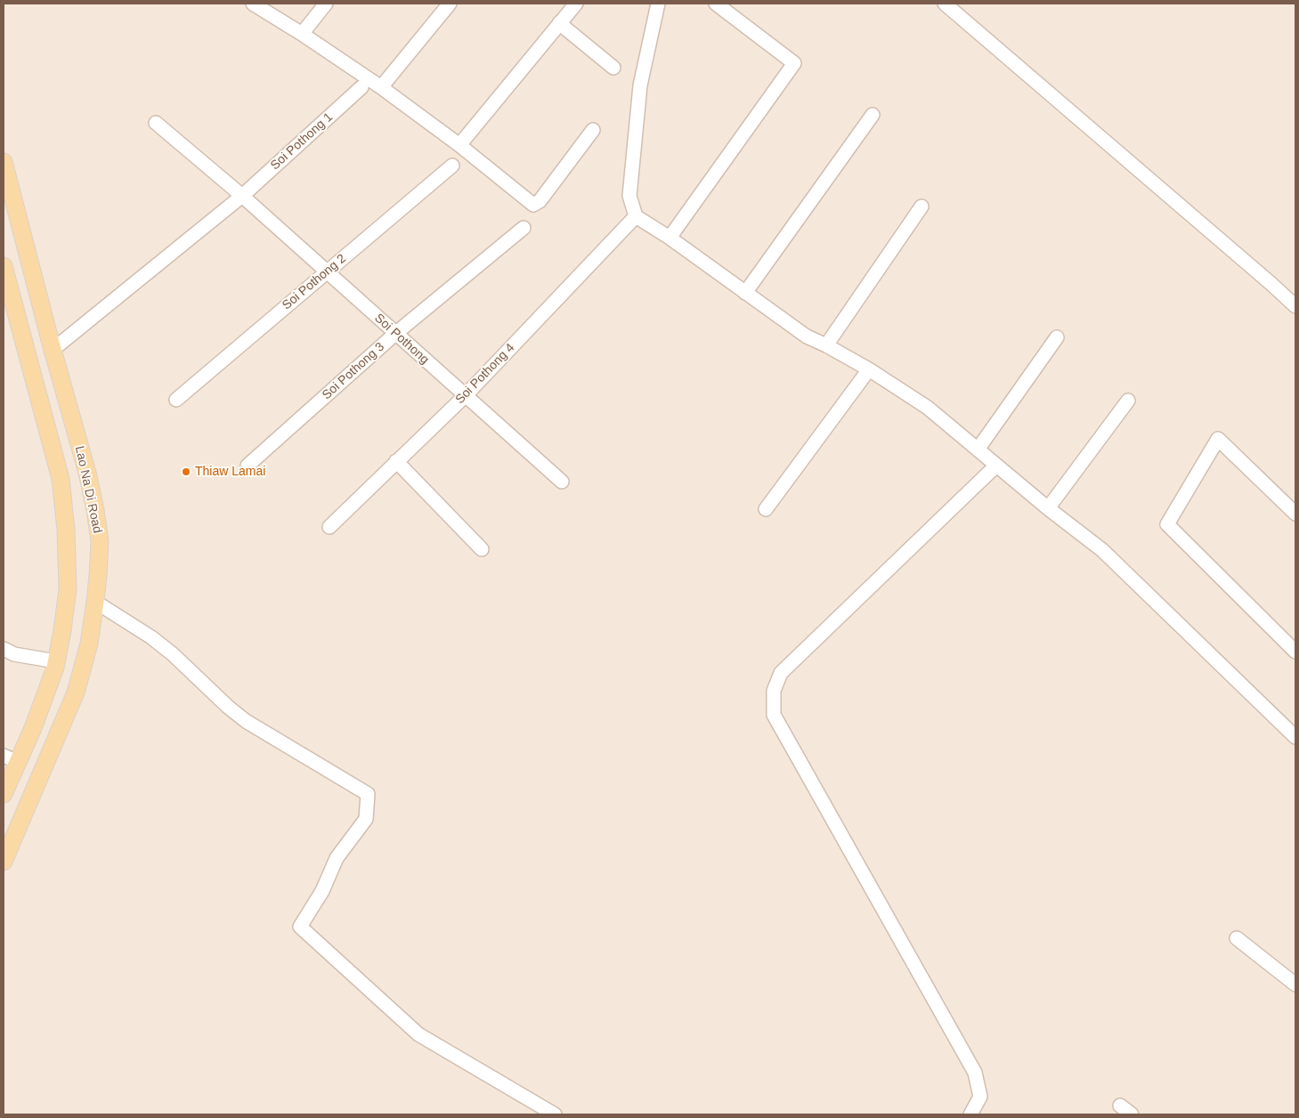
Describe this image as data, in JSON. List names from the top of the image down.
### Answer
{
  "streets": {
    "main road": ["Lao Na Di Road"],
    "street": [
      "Soi Pothong 1",
      "Soi Pothong 2",
      "Soi Pothong",
      "Soi Pothong 3",
      "Soi Pothong 4"
    ]
  },
  "crossings": [
    ["Soi Pothong 1", "Soi Pothong"],
    ["Soi Pothong 2", "Soi Pothong"],
    ["Soi Pothong", "Soi Pothong 3"],
    ["Soi Pothong", "Soi Pothong 4"]
  ],
  "places": ["Thiaw Lamai"]
}
